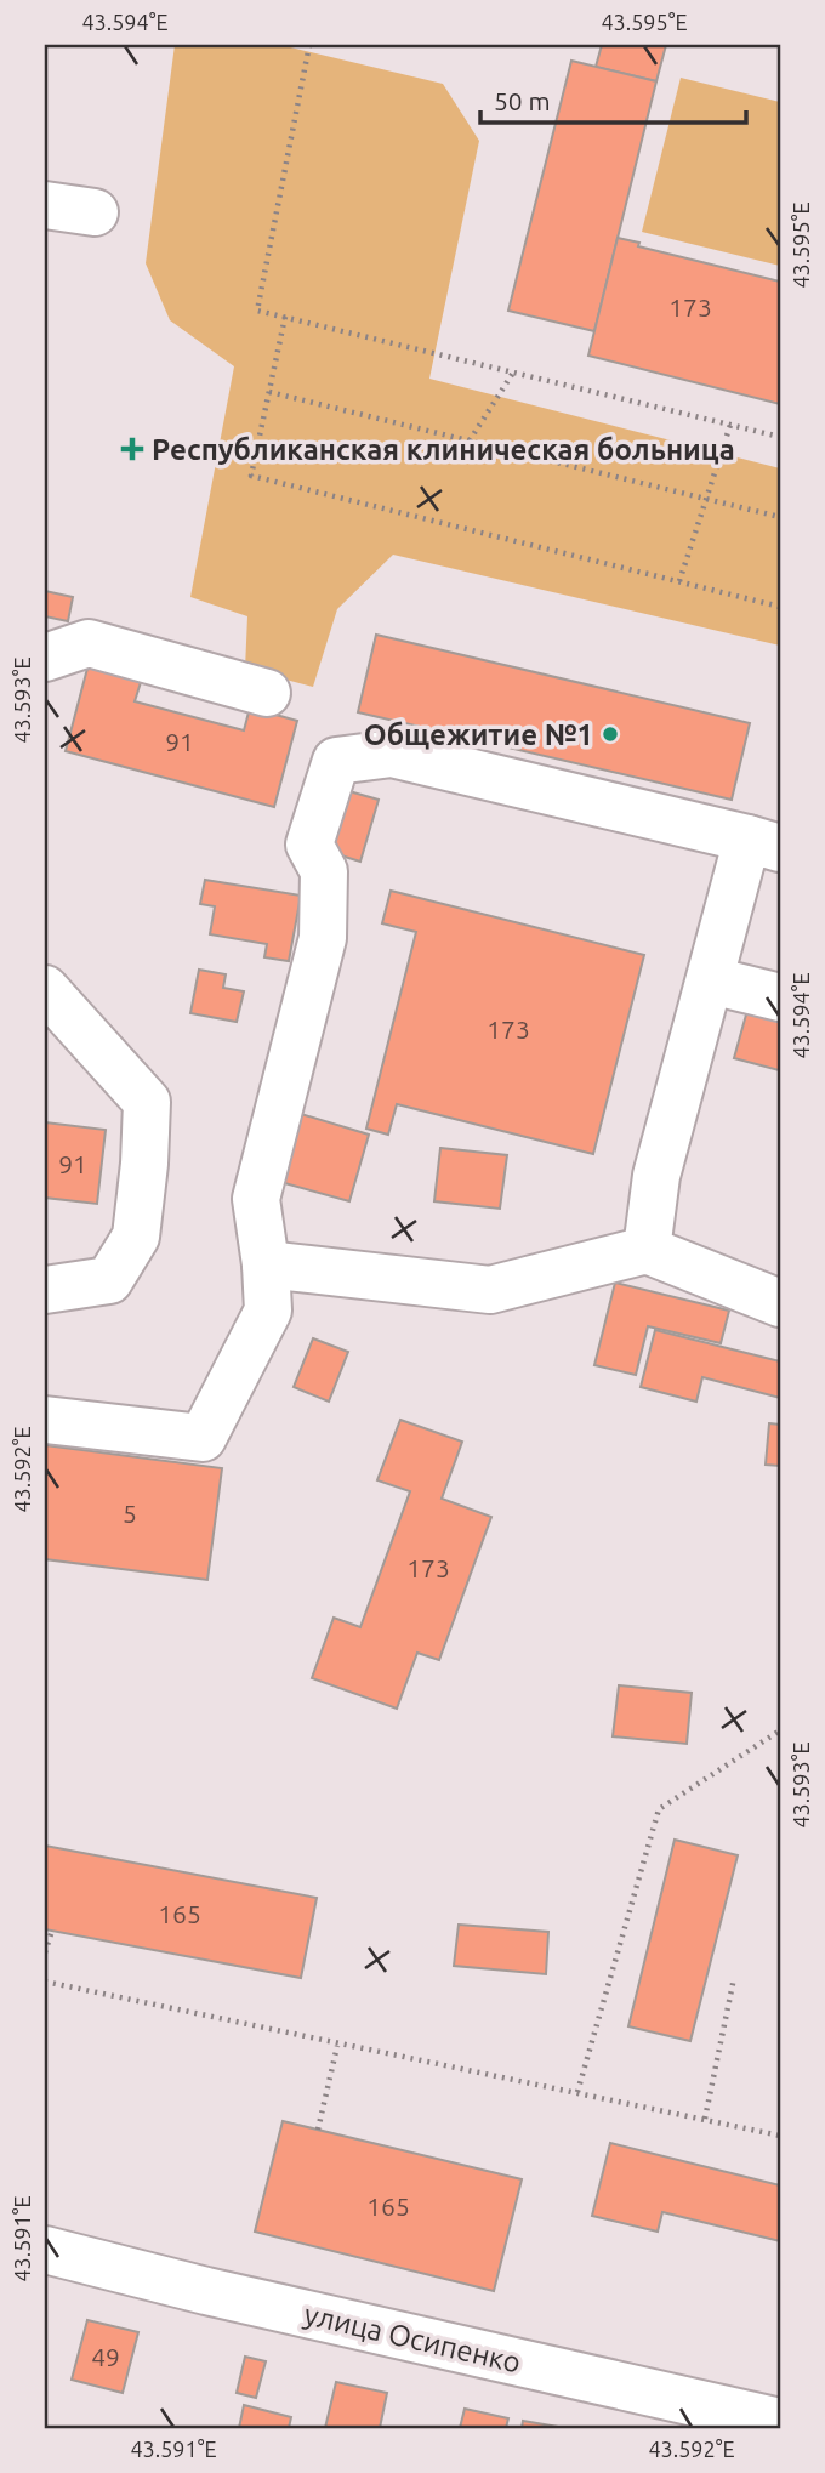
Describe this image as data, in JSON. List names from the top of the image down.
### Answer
{
  "streets": {
    "street": ["улица Осипенко"]
  },
  "places": {
    "health": ["Республиканская клиническая больница"],
    "other": ["Общежитие №1"]
  },
  "house_numbers": [
    "173",
    "91",
    "173",
    "91",
    "5",
    "173",
    "165",
    "165",
    "49"
  ],
  "scale_bar": "50 m",
  "coordinates": [
    "43.594°E",
    "43.595°E",
    "43.593°E",
    "43.592°E",
    "43.591°E"
  ]
}
